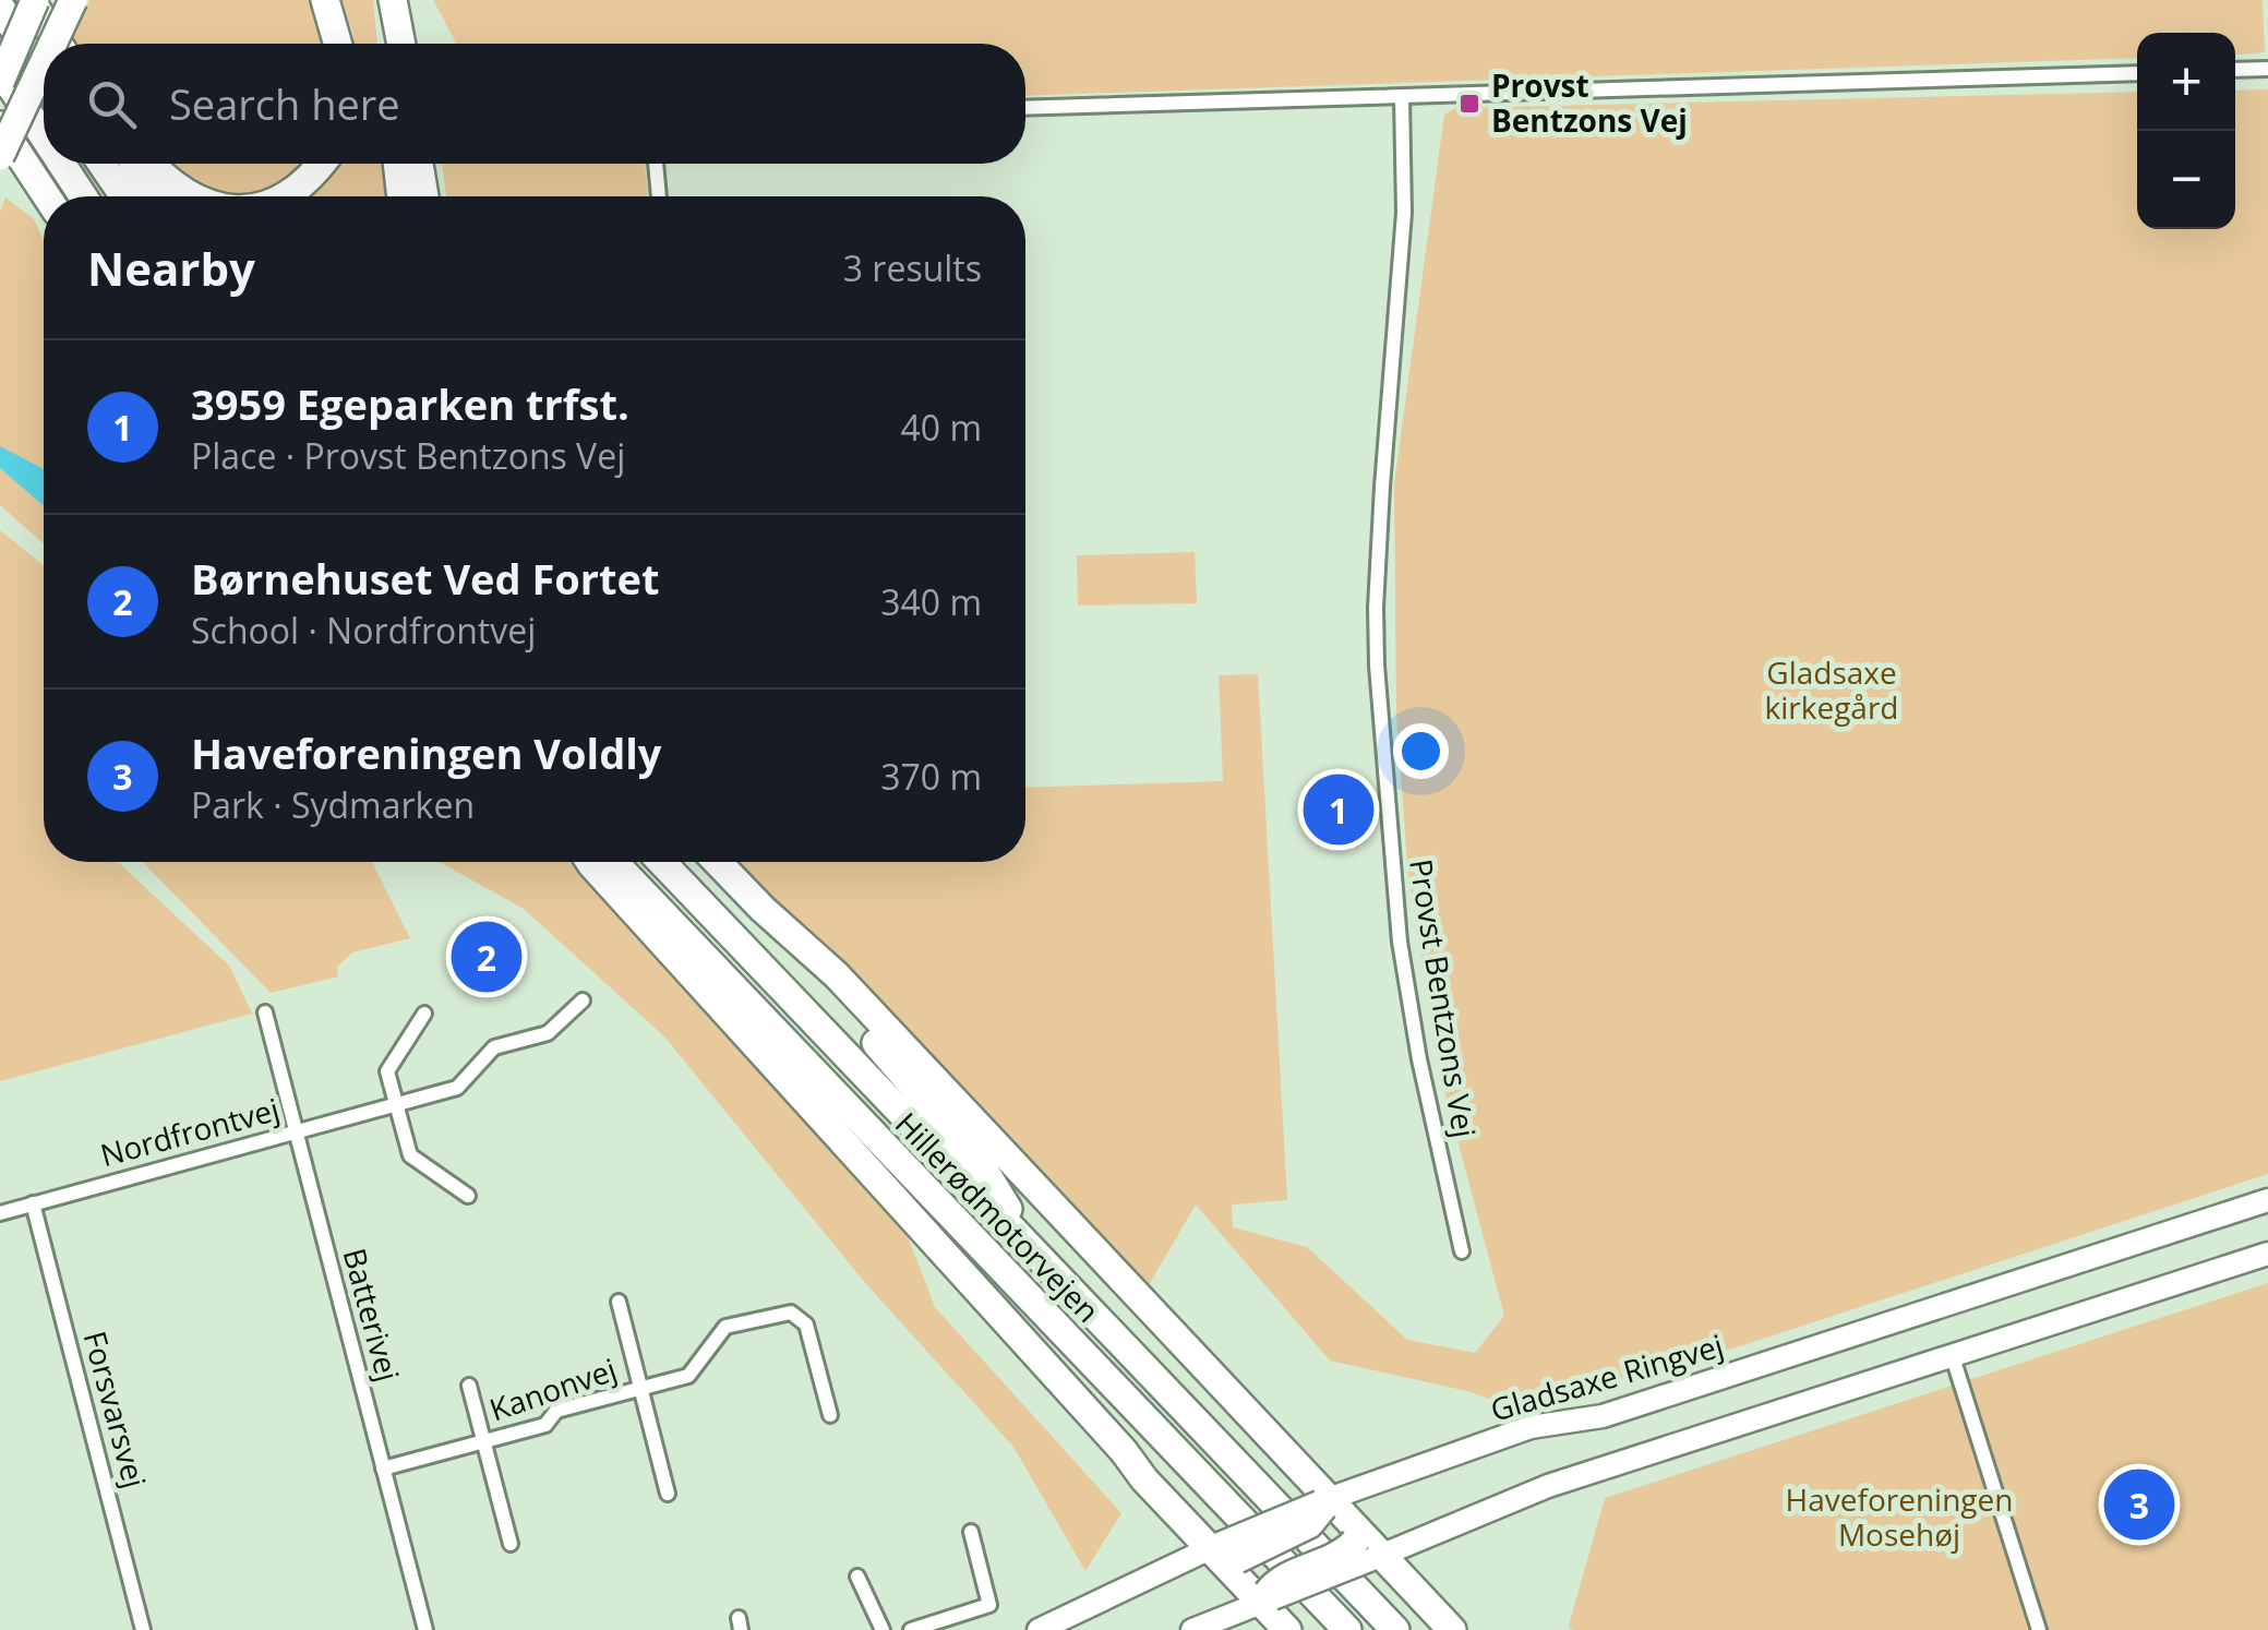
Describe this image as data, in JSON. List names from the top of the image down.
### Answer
{
  "streets": {
    "highway": ["Hillerødmotorvejen"],
    "main road": ["Gladsaxe Ringvej"],
    "street": [
      "Provst Bentzons Vej",
      "Nordfrontvej",
      "Batterivej",
      "Kanonvej",
      "Forsvarsvej"
    ]
  },
  "crossings": [
    ["Nordfrontvej", "Batterivej"],
    ["Nordfrontvej", "Forsvarsvej"],
    ["Batterivej", "Kanonvej"]
  ],
  "parks": ["Gladsaxe kirkegård", "Haveforeningen Mosehøj"],
  "places": {
    "transit": ["Provst Bentzons Vej"]
  },
  "page": {
    "map_buttons": ["+", "−"],
    "search": "Search here",
    "heading": ["Nearby", "3 results"],
    "list": [
      {
        "mark": "1",
        "name": "3959 Egeparken trfst.",
        "note": "Place · Provst Bentzons Vej",
        "value": "40 m"
      },
      {
        "mark": "2",
        "name": "Børnehuset Ved Fortet",
        "note": "School · Nordfrontvej",
        "value": "340 m"
      },
      {
        "mark": "3",
        "name": "Haveforeningen Voldly",
        "note": "Park · Sydmarken",
        "value": "370 m"
      }
    ],
    "pins": ["1", "2", "3"]
  }
}
